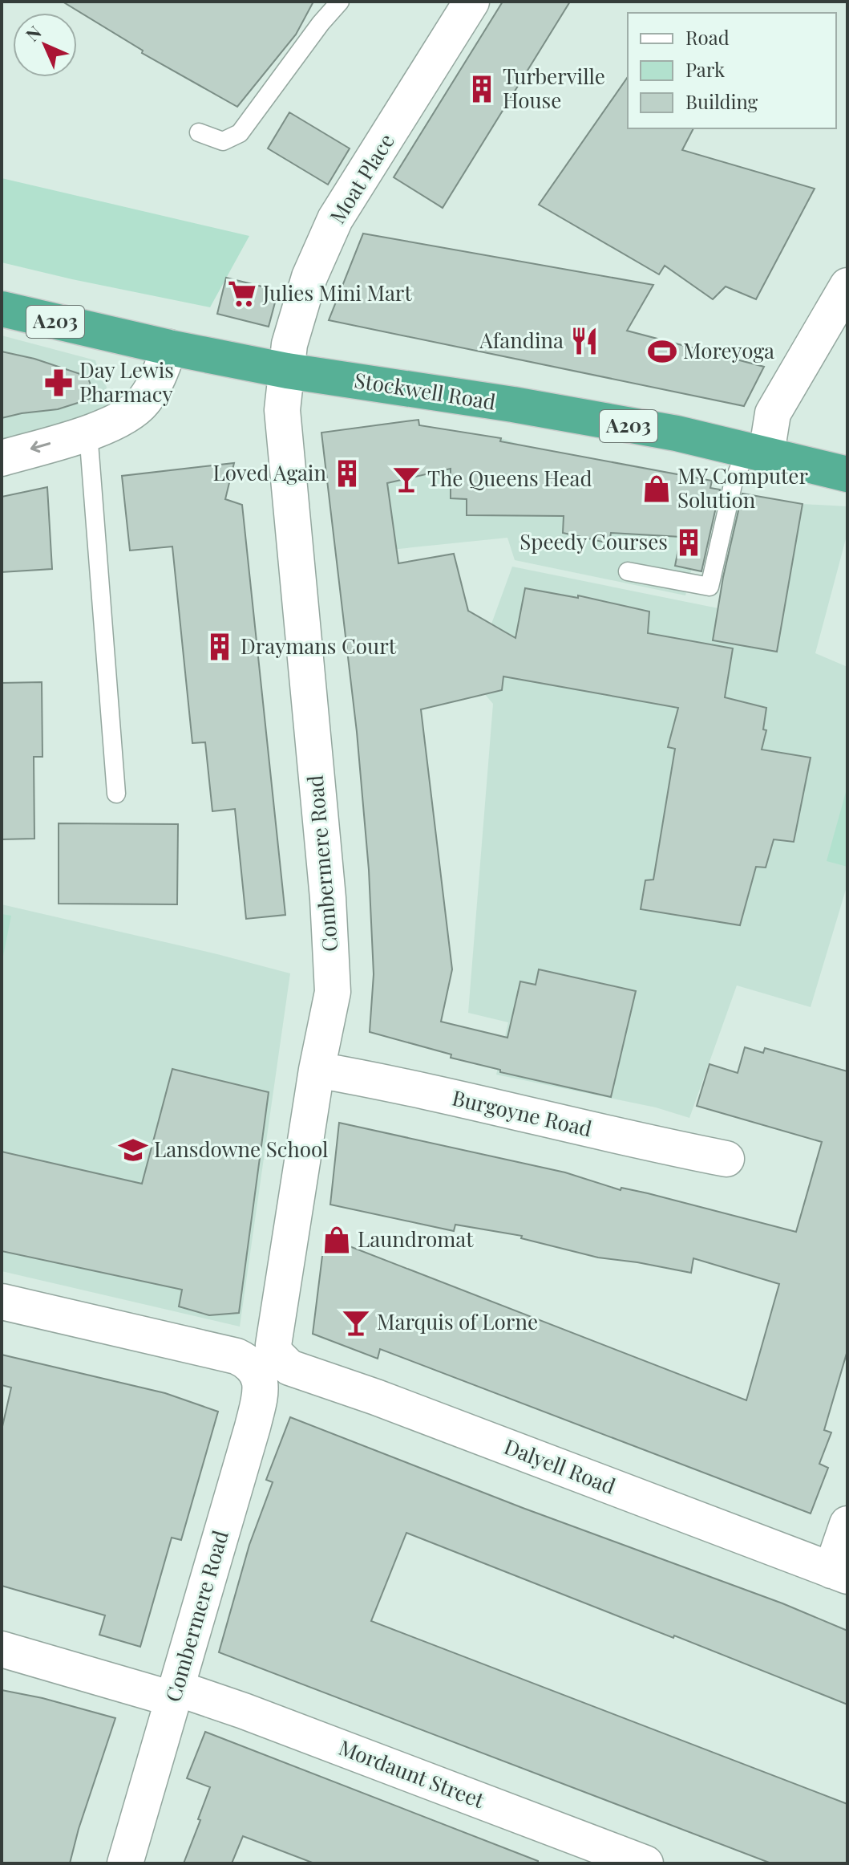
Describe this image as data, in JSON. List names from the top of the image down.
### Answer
{
  "streets": {
    "highway": ["A203", "Stockwell Road"],
    "street": [
      "Moat Place",
      "Combermere Road",
      "Burgoyne Road",
      "Dalyell Road",
      "Mordaunt Street"
    ]
  },
  "crossings": [
    ["Moat Place", "Stockwell Road"],
    ["Moat Place", "Combermere Road"],
    ["Stockwell Road", "Combermere Road"],
    ["Combermere Road", "Burgoyne Road"],
    ["Combermere Road", "Dalyell Road"],
    ["Combermere Road", "Mordaunt Street"]
  ],
  "places": {
    "building": [
      "Turberville House",
      "Loved Again",
      "Speedy Courses",
      "Draymans Court"
    ],
    "supermarket": ["Julies Mini Mart"],
    "restaurant": ["Afandina"],
    "sports": ["Moreyoga"],
    "pharmacy": ["Day Lewis Pharmacy"],
    "bar": ["The Queens Head", "Marquis of Lorne"],
    "shop": ["MY Computer Solution", "Laundromat"],
    "school or university": ["Lansdowne School"]
  },
  "legend": ["Road", "Park", "Building"],
  "north": "top left"
}
